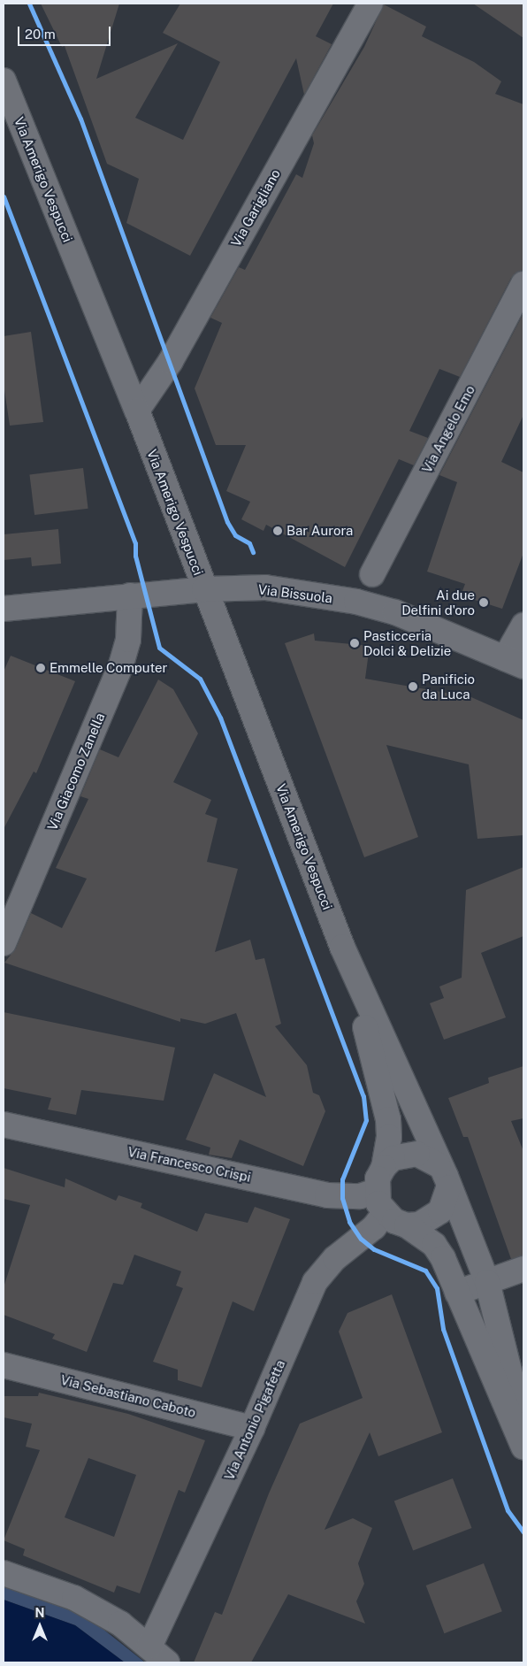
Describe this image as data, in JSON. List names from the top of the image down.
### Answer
{
  "streets": {
    "street": [
      "Via Amerigo Vespucci",
      "Via Garigliano",
      "Via Angelo Emo",
      "Via Bissuola",
      "Via Giacomo Zanella",
      "Via Francesco Crispi",
      "Via Sebastiano Caboto",
      "Via Antonio Pigafetta"
    ]
  },
  "crossings": [
    ["Via Amerigo Vespucci", "Via Garigliano"],
    ["Via Amerigo Vespucci", "Via Bissuola"],
    ["Via Amerigo Vespucci", "Via Francesco Crispi"],
    ["Via Amerigo Vespucci", "Via Antonio Pigafetta"],
    ["Via Bissuola", "Via Giacomo Zanella"],
    ["Via Francesco Crispi", "Via Antonio Pigafetta"],
    ["Via Sebastiano Caboto", "Via Antonio Pigafetta"]
  ],
  "places": [
    "Bar Aurora",
    "Ai due Delfini d'oro",
    "Pasticceria Dolci & Delizie",
    "Emmelle Computer",
    "Panificio da Luca"
  ],
  "scale_bar": "20 m",
  "north": "top"
}
